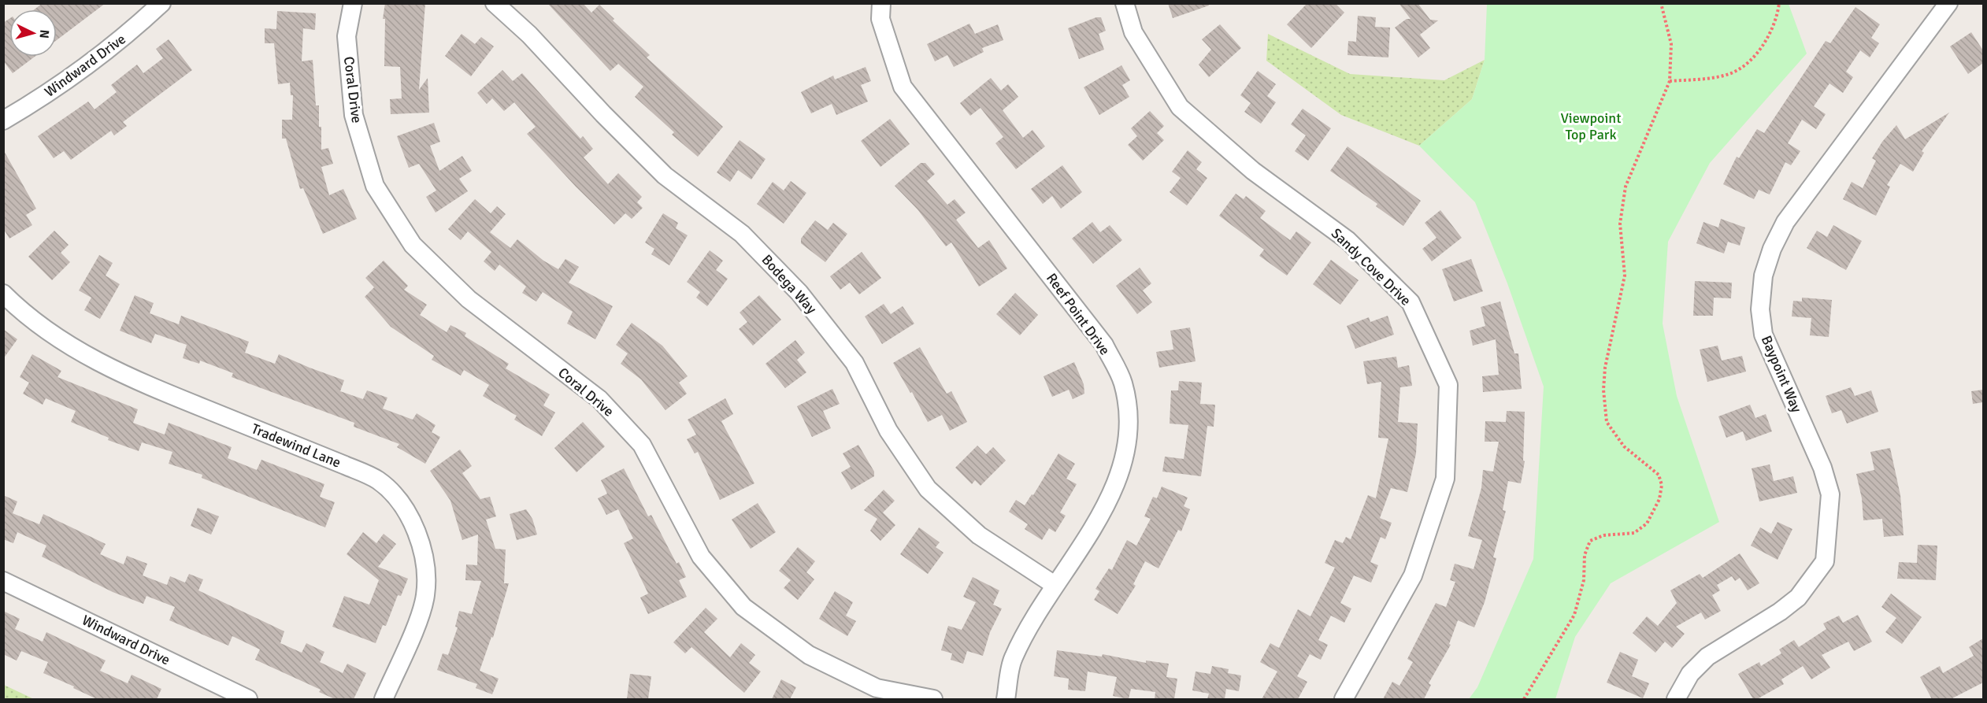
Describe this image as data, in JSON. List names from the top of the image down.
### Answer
{
  "streets": {
    "street": [
      "Windward Drive",
      "Coral Drive",
      "Sandy Cove Drive",
      "Bodega Way",
      "Reef Point Drive",
      "Baypoint Way",
      "Tradewind Lane"
    ]
  },
  "crossings": [
    ["Bodega Way", "Reef Point Drive"]
  ],
  "parks": ["Viewpoint Top Park"],
  "north": "right"
}
